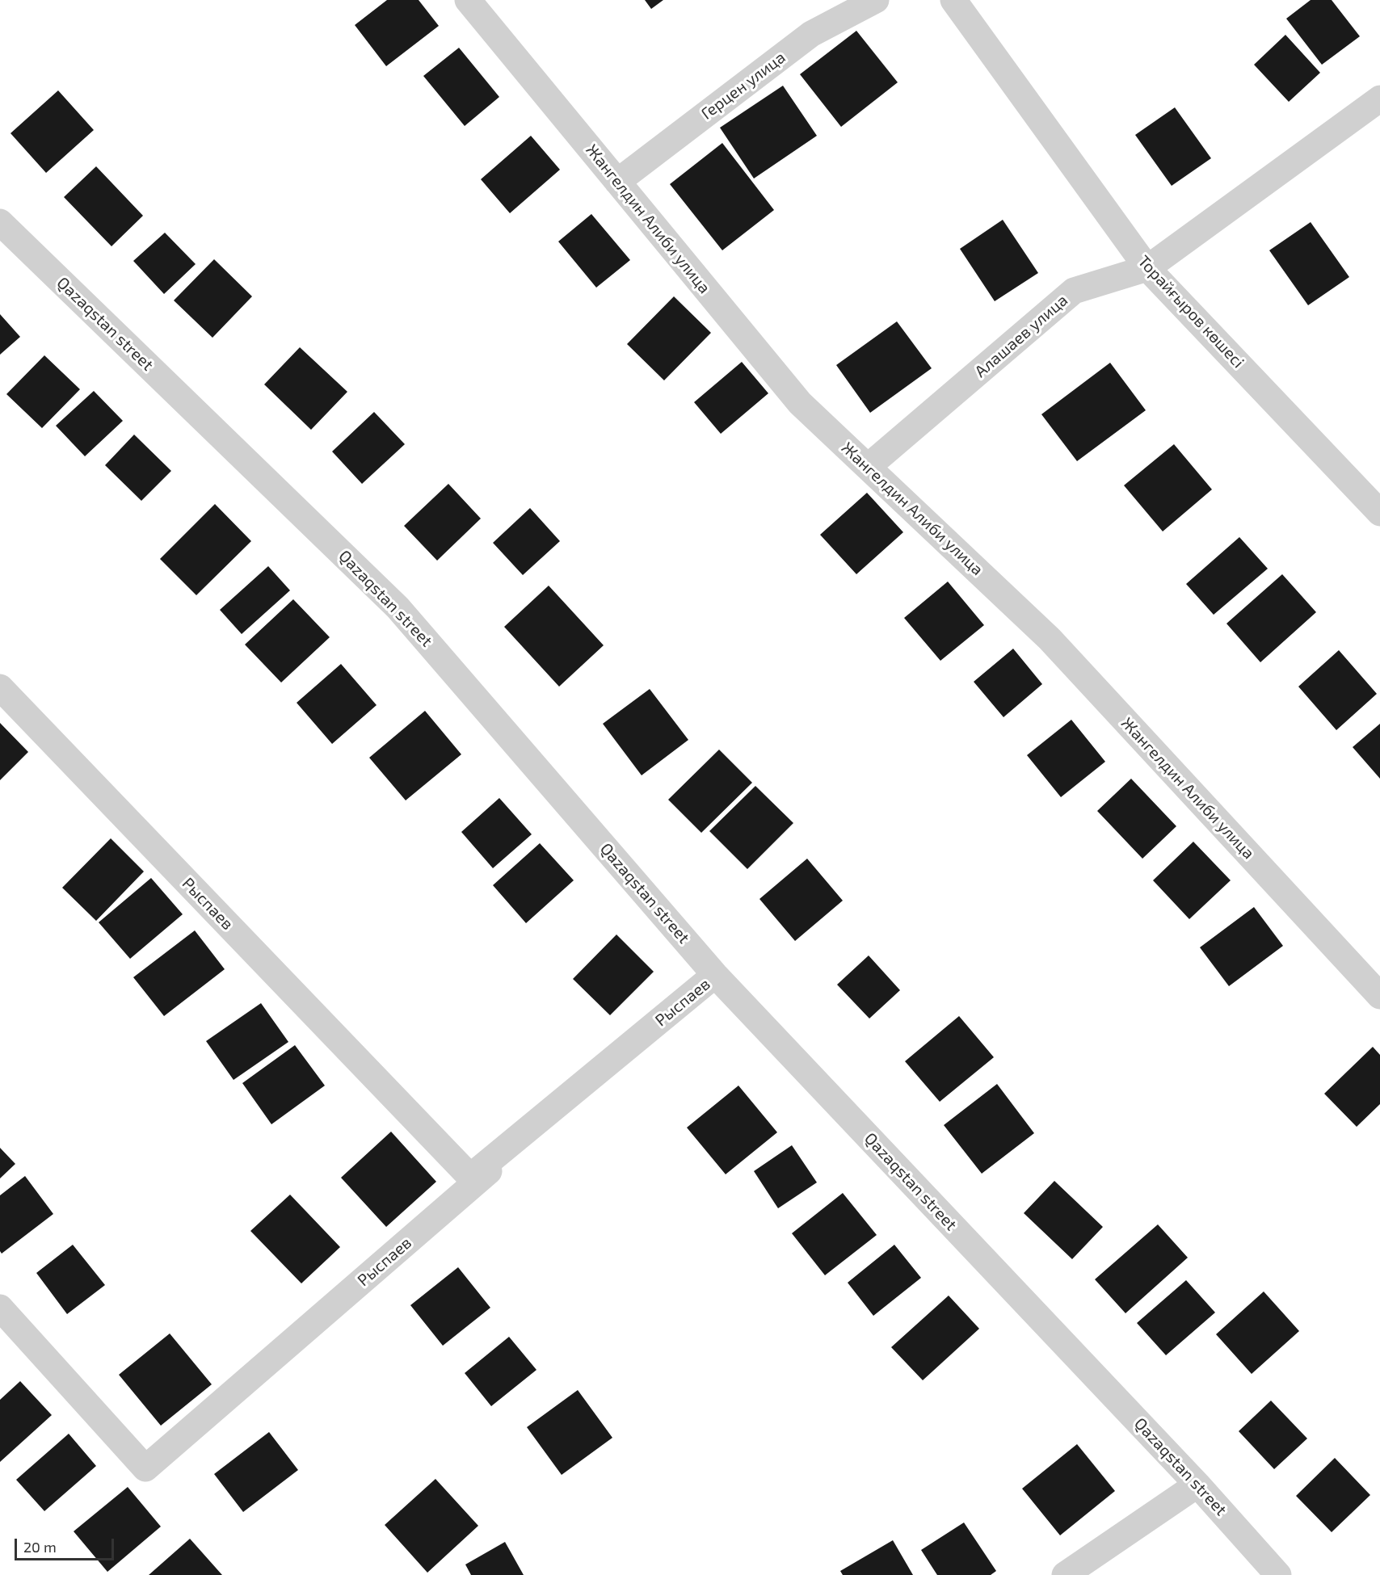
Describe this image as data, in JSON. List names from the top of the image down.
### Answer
{
  "streets": {
    "street": [
      "Герцен улица",
      "Жангелдин Алиби улица",
      "Торайғыров көшесі",
      "Qazaqstan street",
      "Алашаев улица",
      "Рыспаев"
    ]
  },
  "crossings": [
    ["Герцен улица", "Жангелдин Алиби улица"],
    ["Жангелдин Алиби улица", "Алашаев улица"],
    ["Торайғыров көшесі", "Алашаев улица"],
    ["Qazaqstan street", "Рыспаев"]
  ],
  "scale_bar": "20 m"
}
